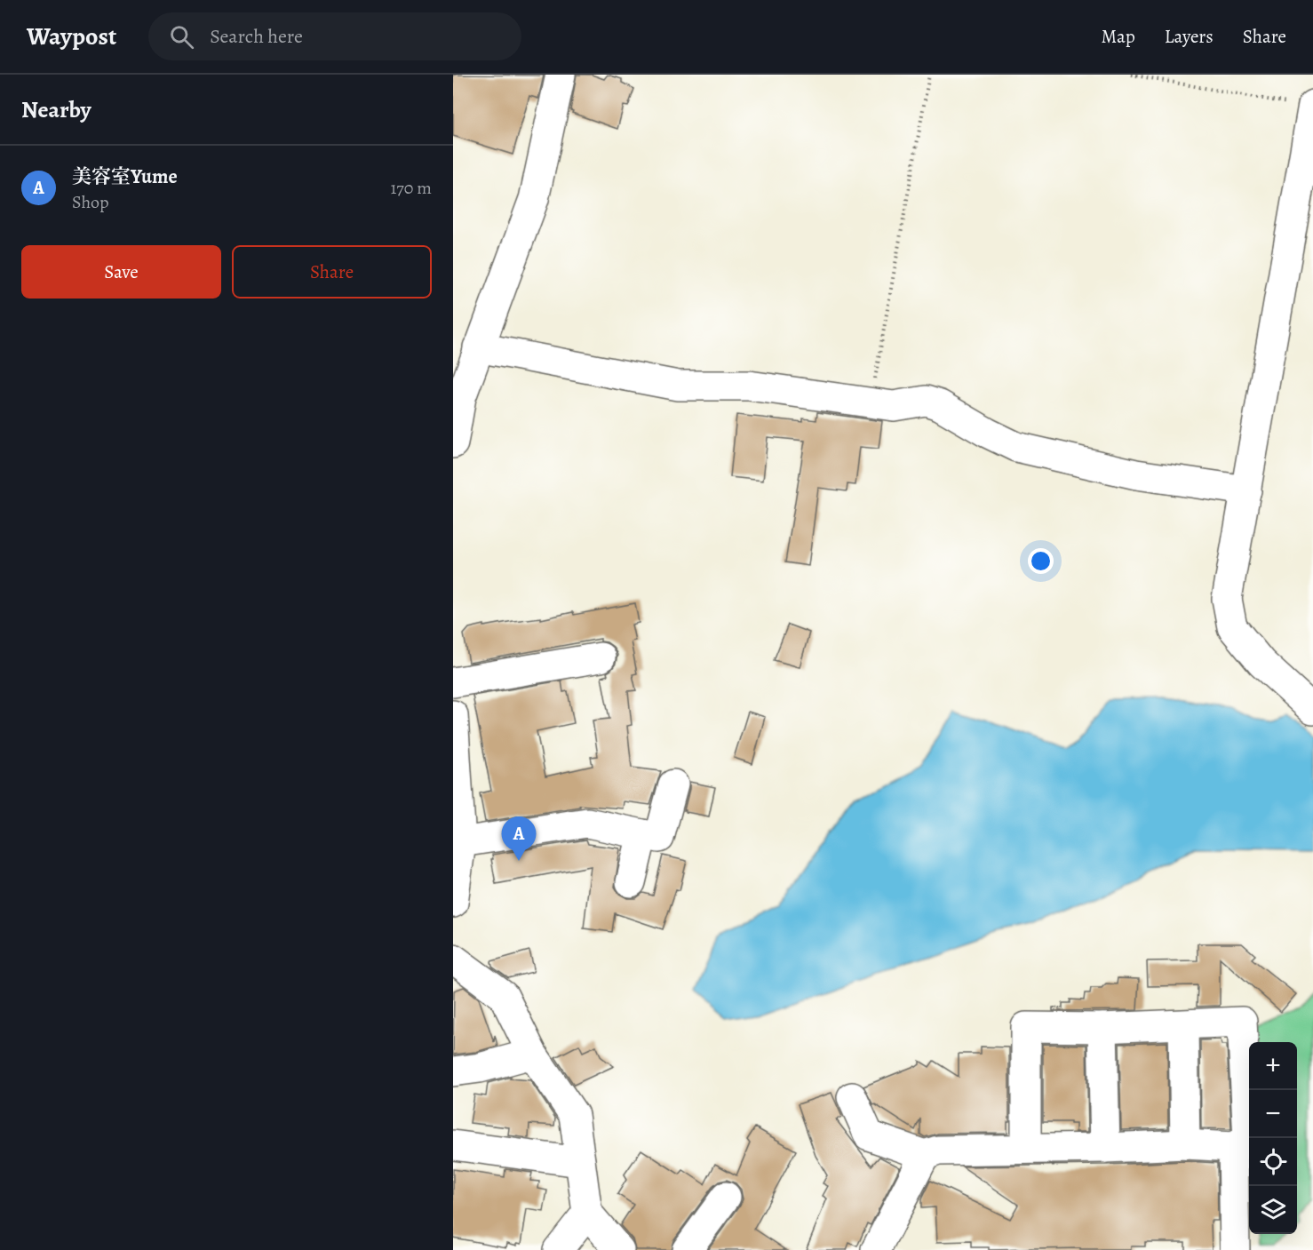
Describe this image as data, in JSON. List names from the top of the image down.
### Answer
{
  "page": {
    "header": "Waypost",
    "search": "Search here",
    "nav": ["Map", "Layers", "Share"],
    "heading": "Nearby",
    "list": [
      {
        "mark": "A",
        "name": "美容室Yume",
        "note": "Shop",
        "value": "170 m"
      }
    ],
    "buttons": ["Save", "Share"],
    "pins": "A",
    "map_buttons": ["+", "−"]
  }
}
